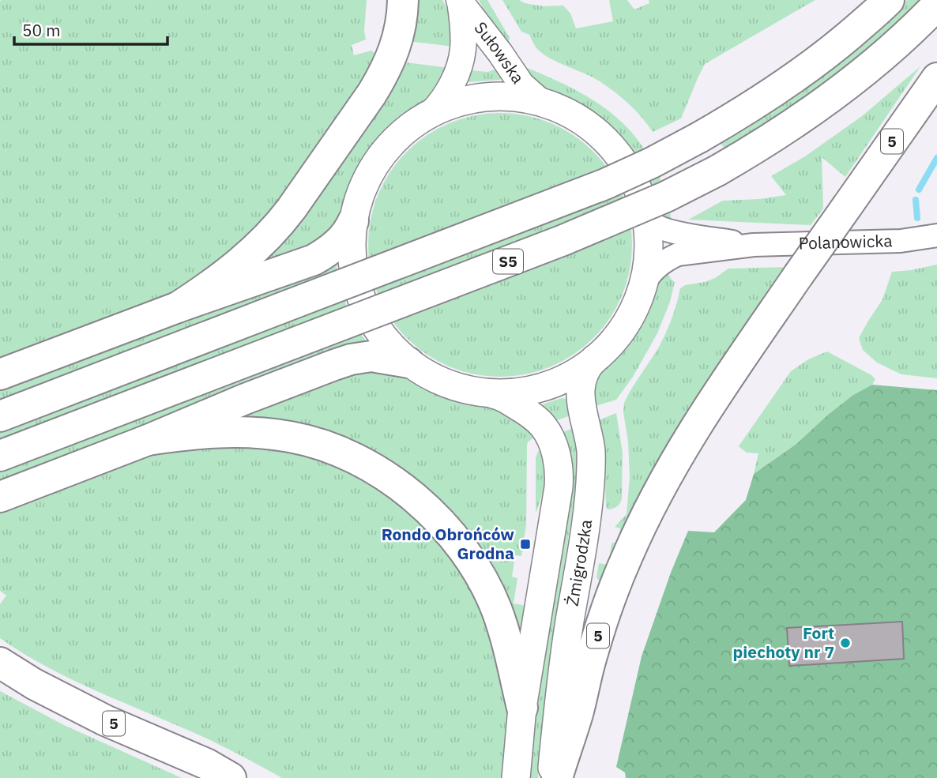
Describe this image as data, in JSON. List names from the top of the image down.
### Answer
{
  "streets": {
    "highway": ["5", "S5"],
    "main road": ["Sułowska", "Żmigrodzka"],
    "street": ["Polanowicka"]
  },
  "places": {
    "transit": ["Rondo Obrońców Grodna"],
    "other": ["Fort piechoty nr 7"]
  },
  "scale_bar": "50 m"
}
